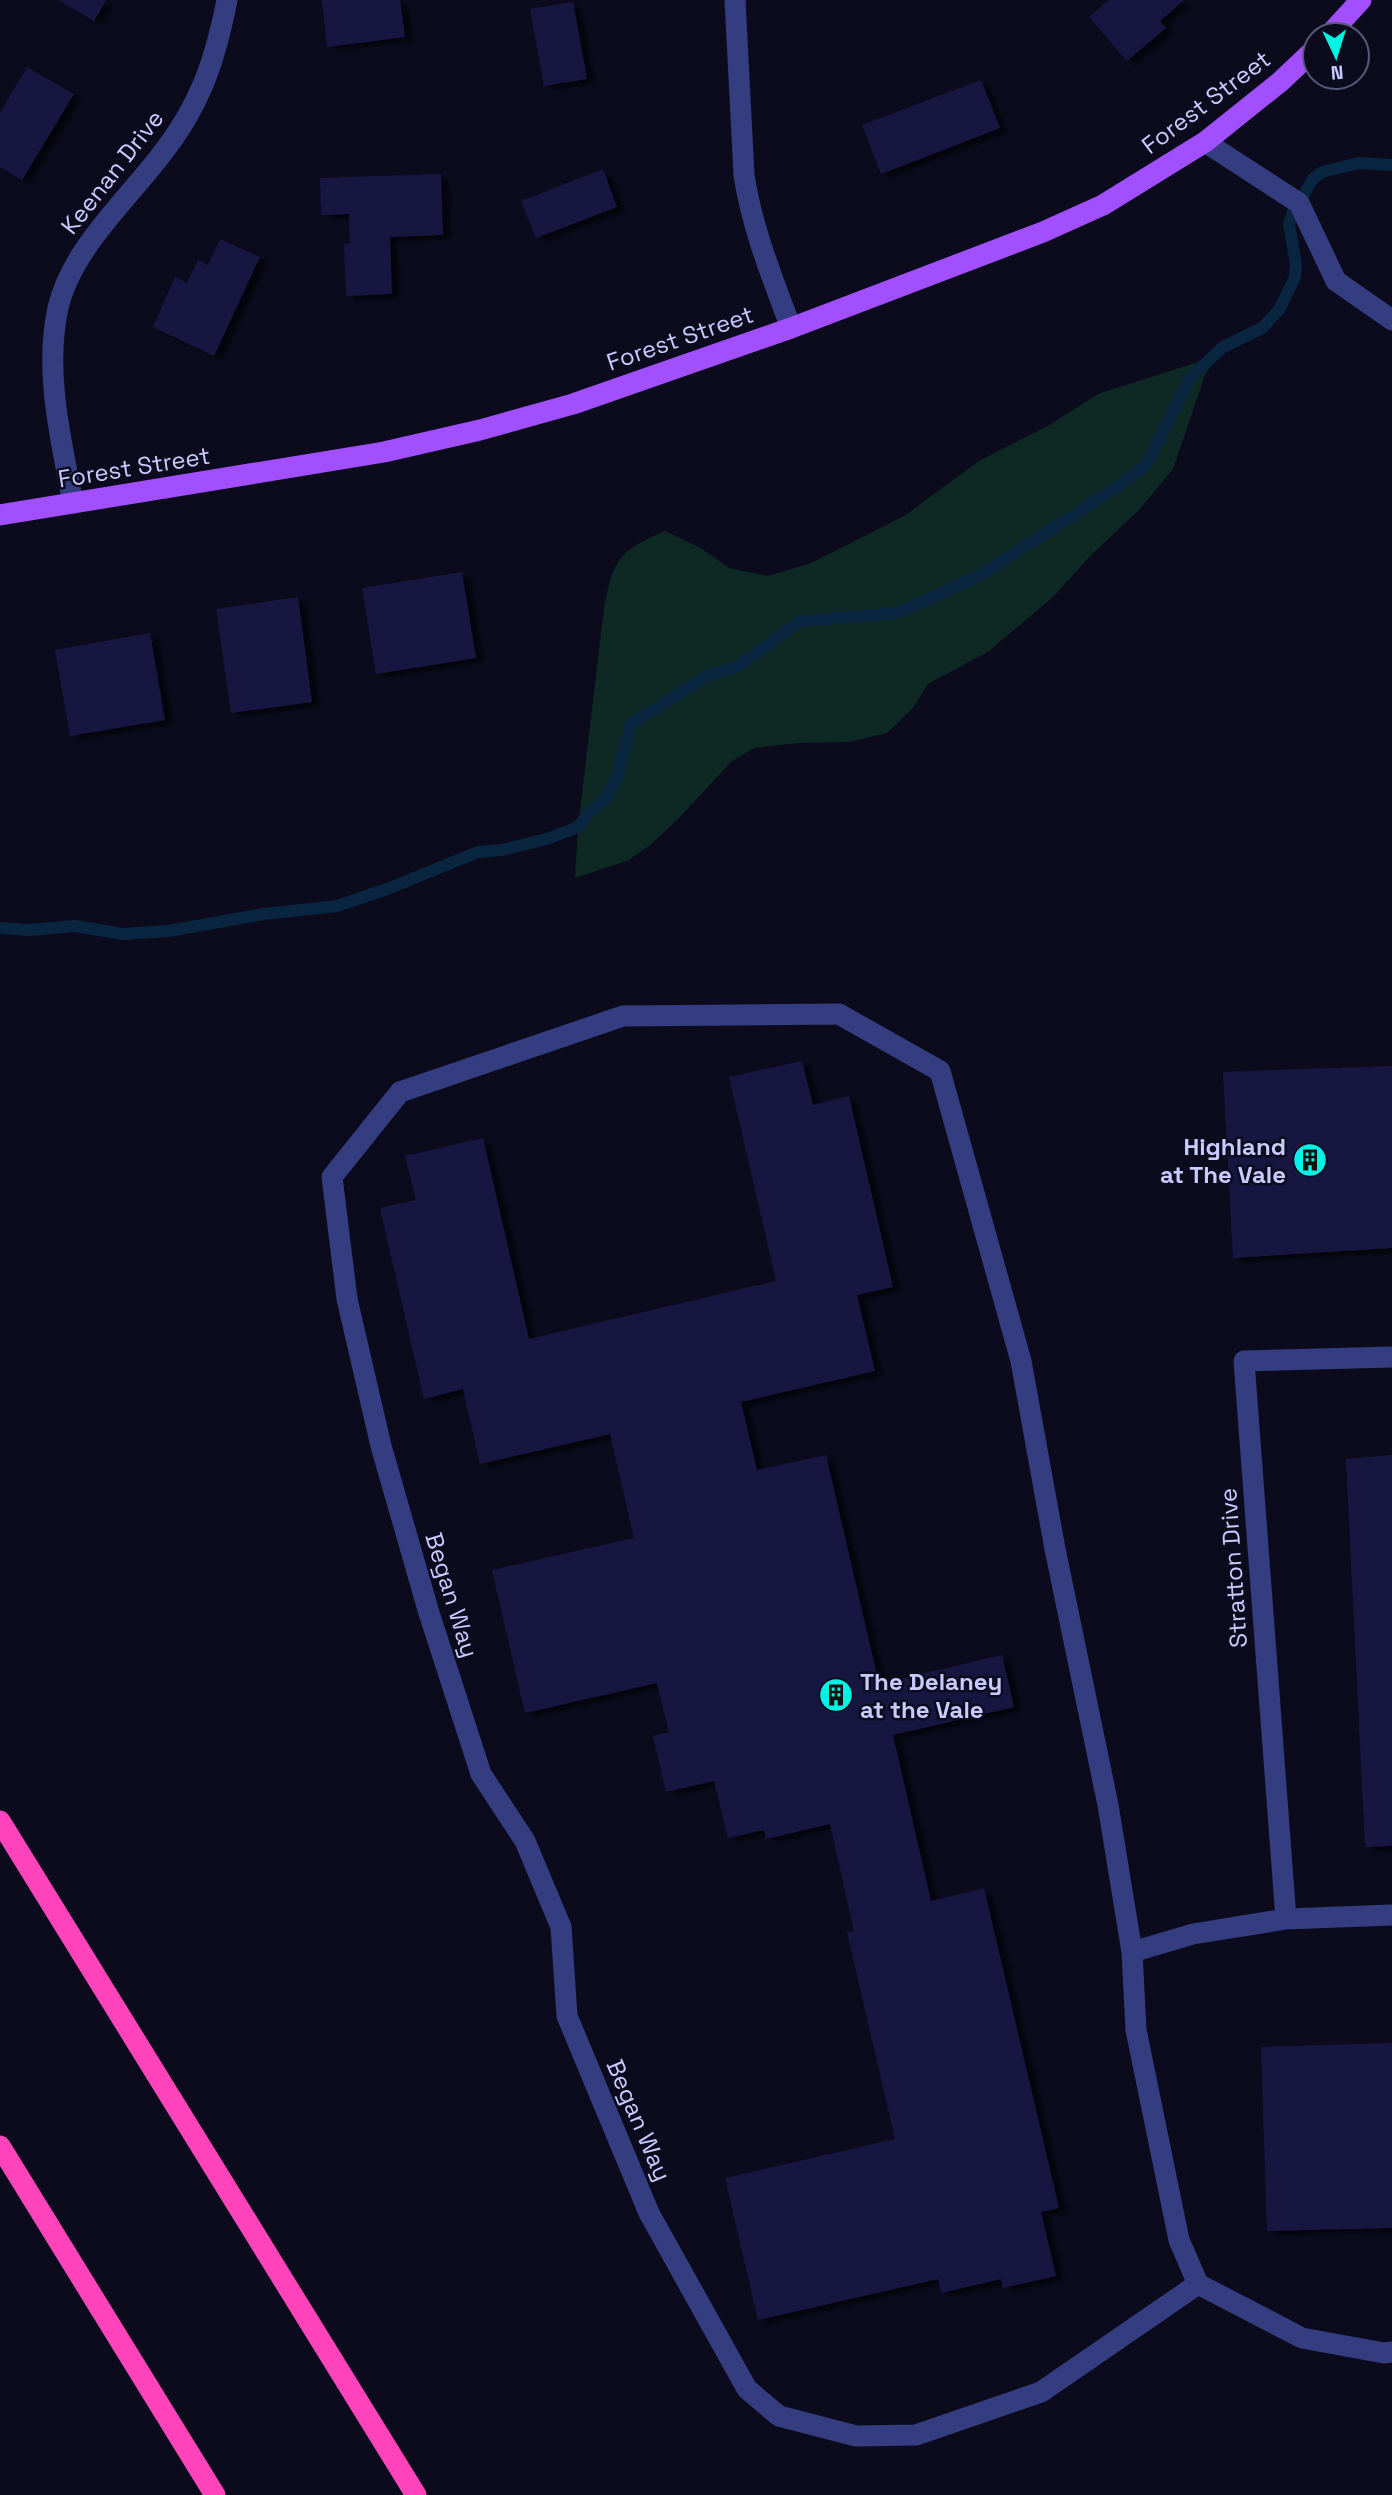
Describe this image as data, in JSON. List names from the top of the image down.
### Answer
{
  "streets": {
    "main road": ["Forest Street"],
    "street": ["Keenan Drive", "Stratton Drive", "Began Way"]
  },
  "crossings": [
    ["Forest Street", "Keenan Drive"]
  ],
  "places": {
    "building": ["Highland at The Vale", "The Delaney at the Vale"]
  },
  "north": "bottom"
}
